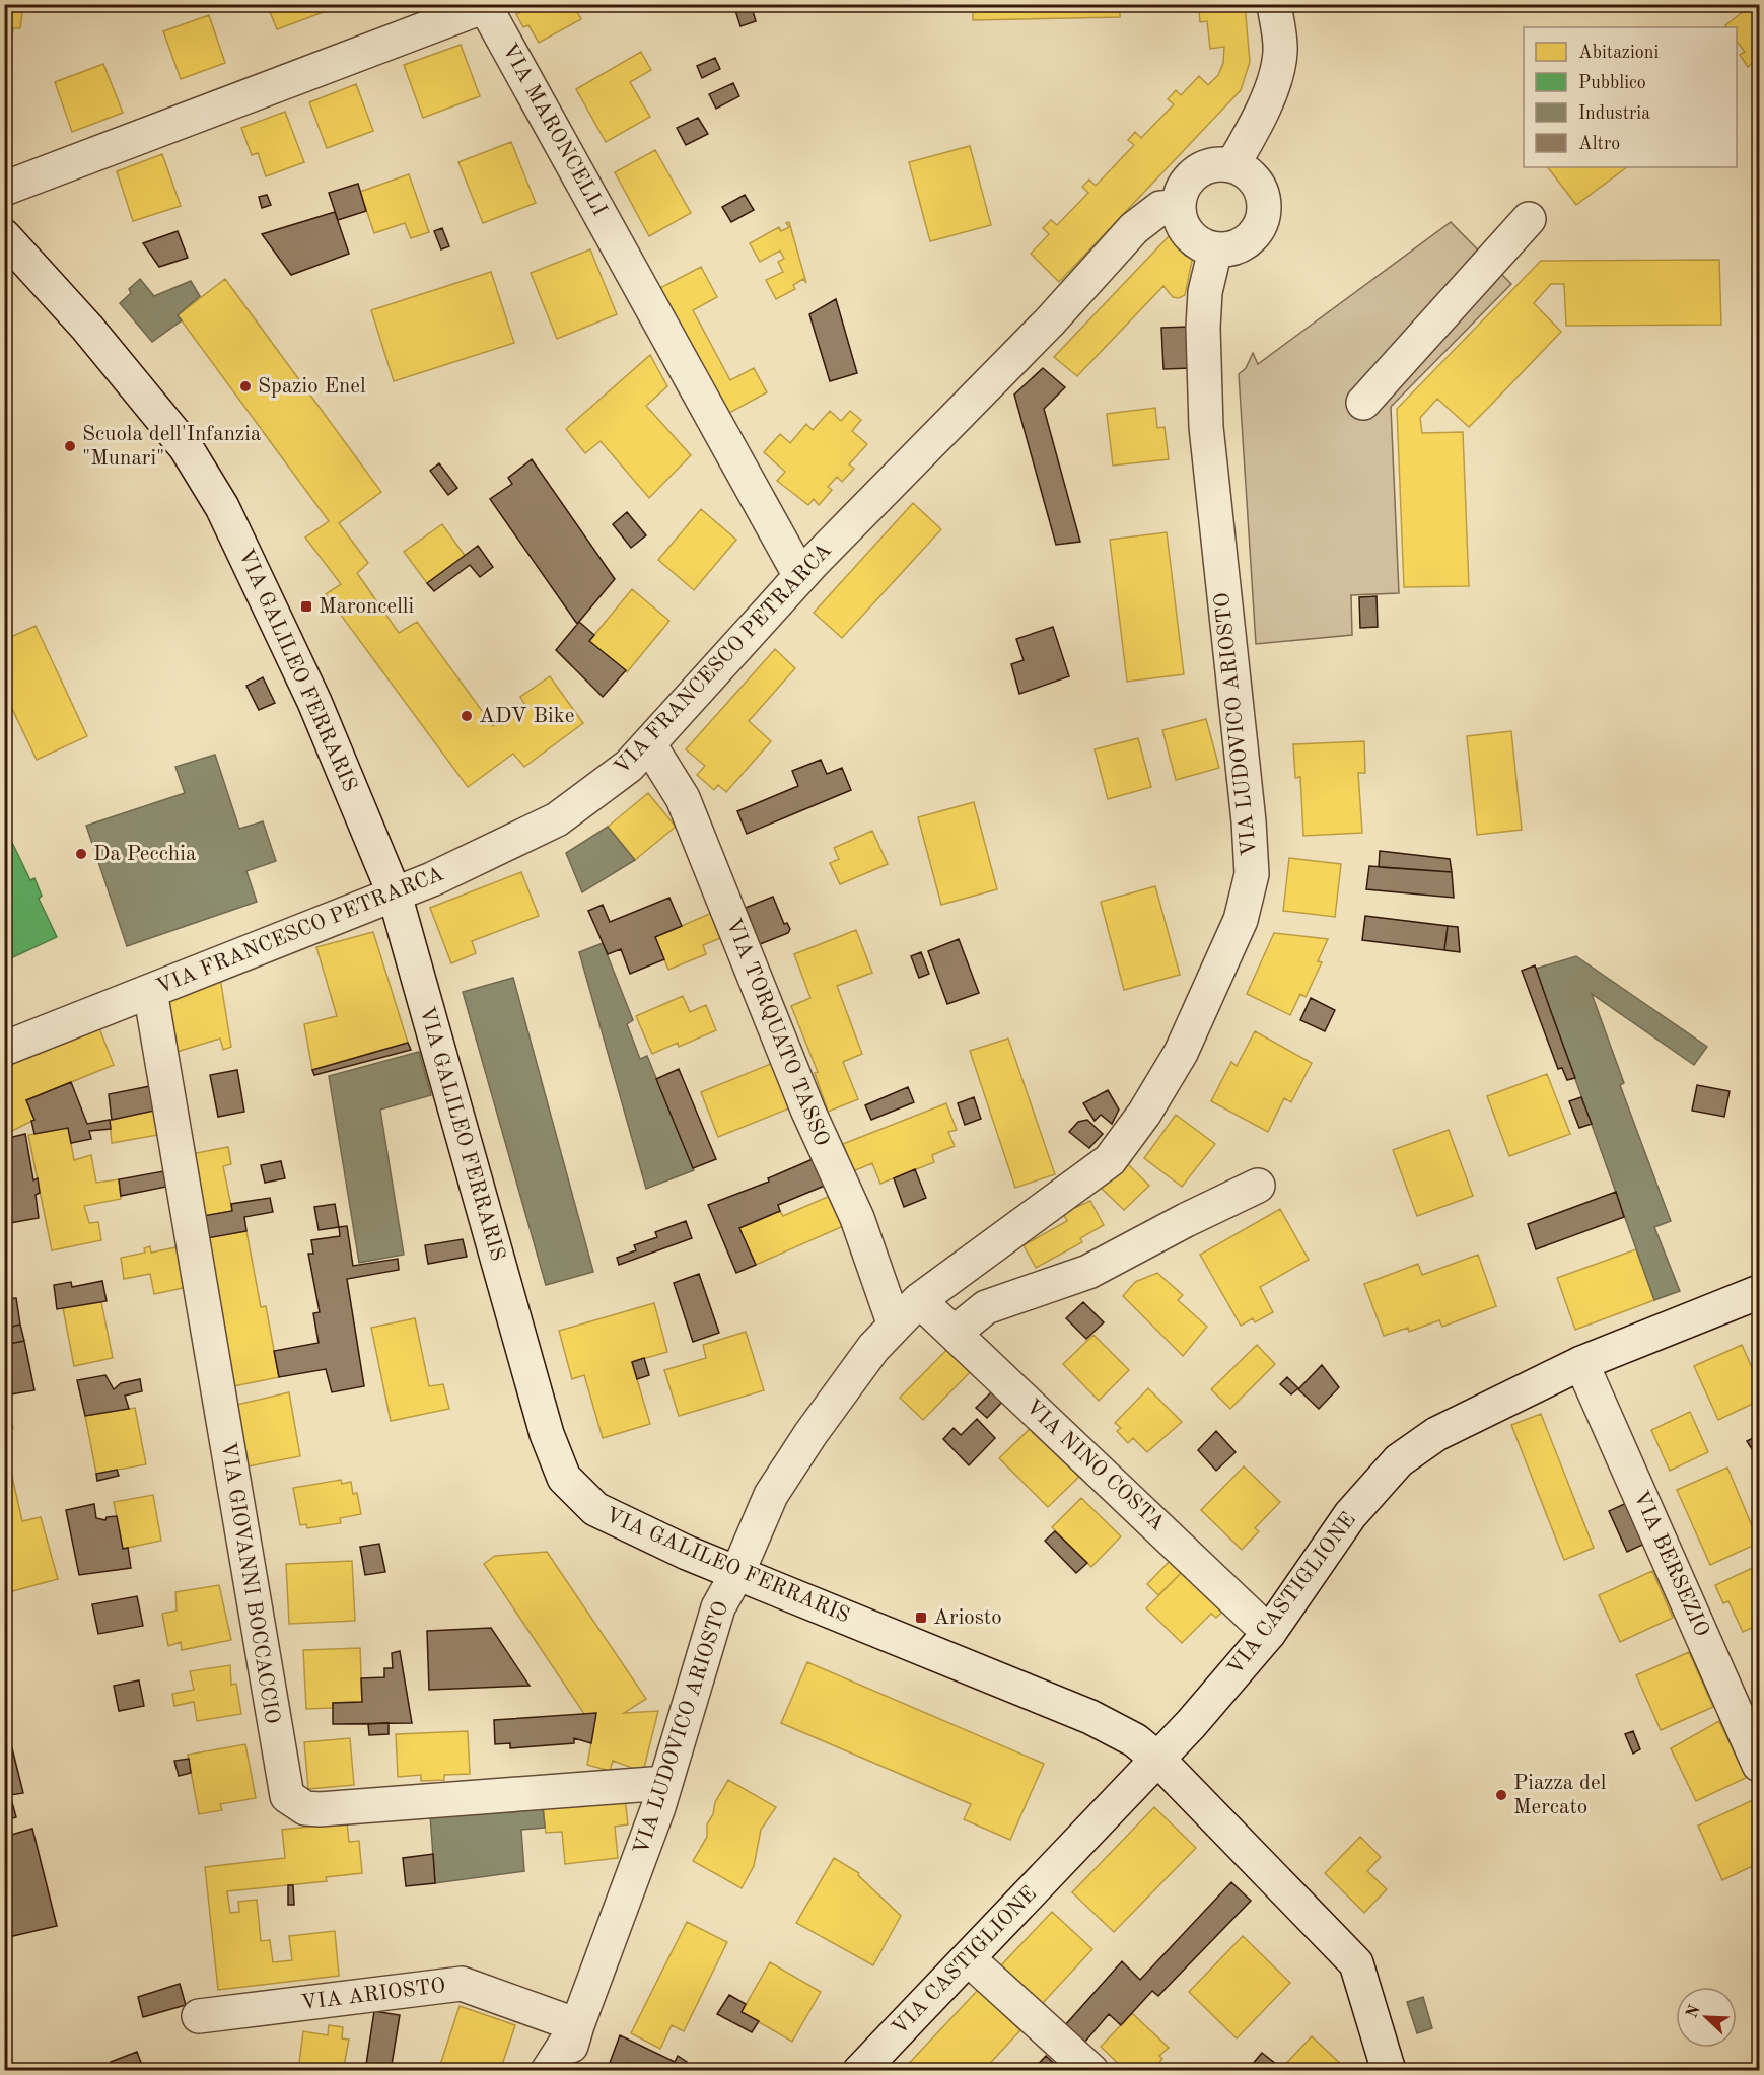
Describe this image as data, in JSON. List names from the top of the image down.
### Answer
{
  "streets": {
    "street": [
      "VIA MARONCELLI",
      "VIA FRANCESCO PETRARCA",
      "VIA GALILEO FERRARIS",
      "VIA LUDOVICO ARIOSTO",
      "VIA TORQUATO TASSO",
      "VIA NINO COSTA",
      "VIA BERSEZIO",
      "VIA GIOVANNI BOCCACCIO",
      "VIA CASTIGLIONE",
      "VIA ARIOSTO"
    ]
  },
  "crossings": [
    ["VIA MARONCELLI", "VIA FRANCESCO PETRARCA"],
    ["VIA FRANCESCO PETRARCA", "VIA GALILEO FERRARIS"],
    ["VIA FRANCESCO PETRARCA", "VIA LUDOVICO ARIOSTO"],
    ["VIA FRANCESCO PETRARCA", "VIA TORQUATO TASSO"],
    ["VIA FRANCESCO PETRARCA", "VIA GIOVANNI BOCCACCIO"],
    ["VIA GALILEO FERRARIS", "VIA LUDOVICO ARIOSTO"],
    ["VIA GALILEO FERRARIS", "VIA CASTIGLIONE"],
    ["VIA LUDOVICO ARIOSTO", "VIA TORQUATO TASSO"],
    ["VIA LUDOVICO ARIOSTO", "VIA NINO COSTA"],
    ["VIA LUDOVICO ARIOSTO", "VIA GIOVANNI BOCCACCIO"],
    ["VIA LUDOVICO ARIOSTO", "VIA ARIOSTO"],
    ["VIA NINO COSTA", "VIA CASTIGLIONE"],
    ["VIA BERSEZIO", "VIA CASTIGLIONE"]
  ],
  "places": {
    "other": [
      "Spazio Enel",
      "Scuola dell'Infanzia \"Munari\"",
      "ADV Bike",
      "Da Pecchia",
      "Piazza del Mercato"
    ],
    "transit": ["Maroncelli", "Ariosto"]
  },
  "legend": [
    "Abitazioni",
    "Pubblico",
    "Industria",
    "Altro"
  ],
  "north": "top left"
}
